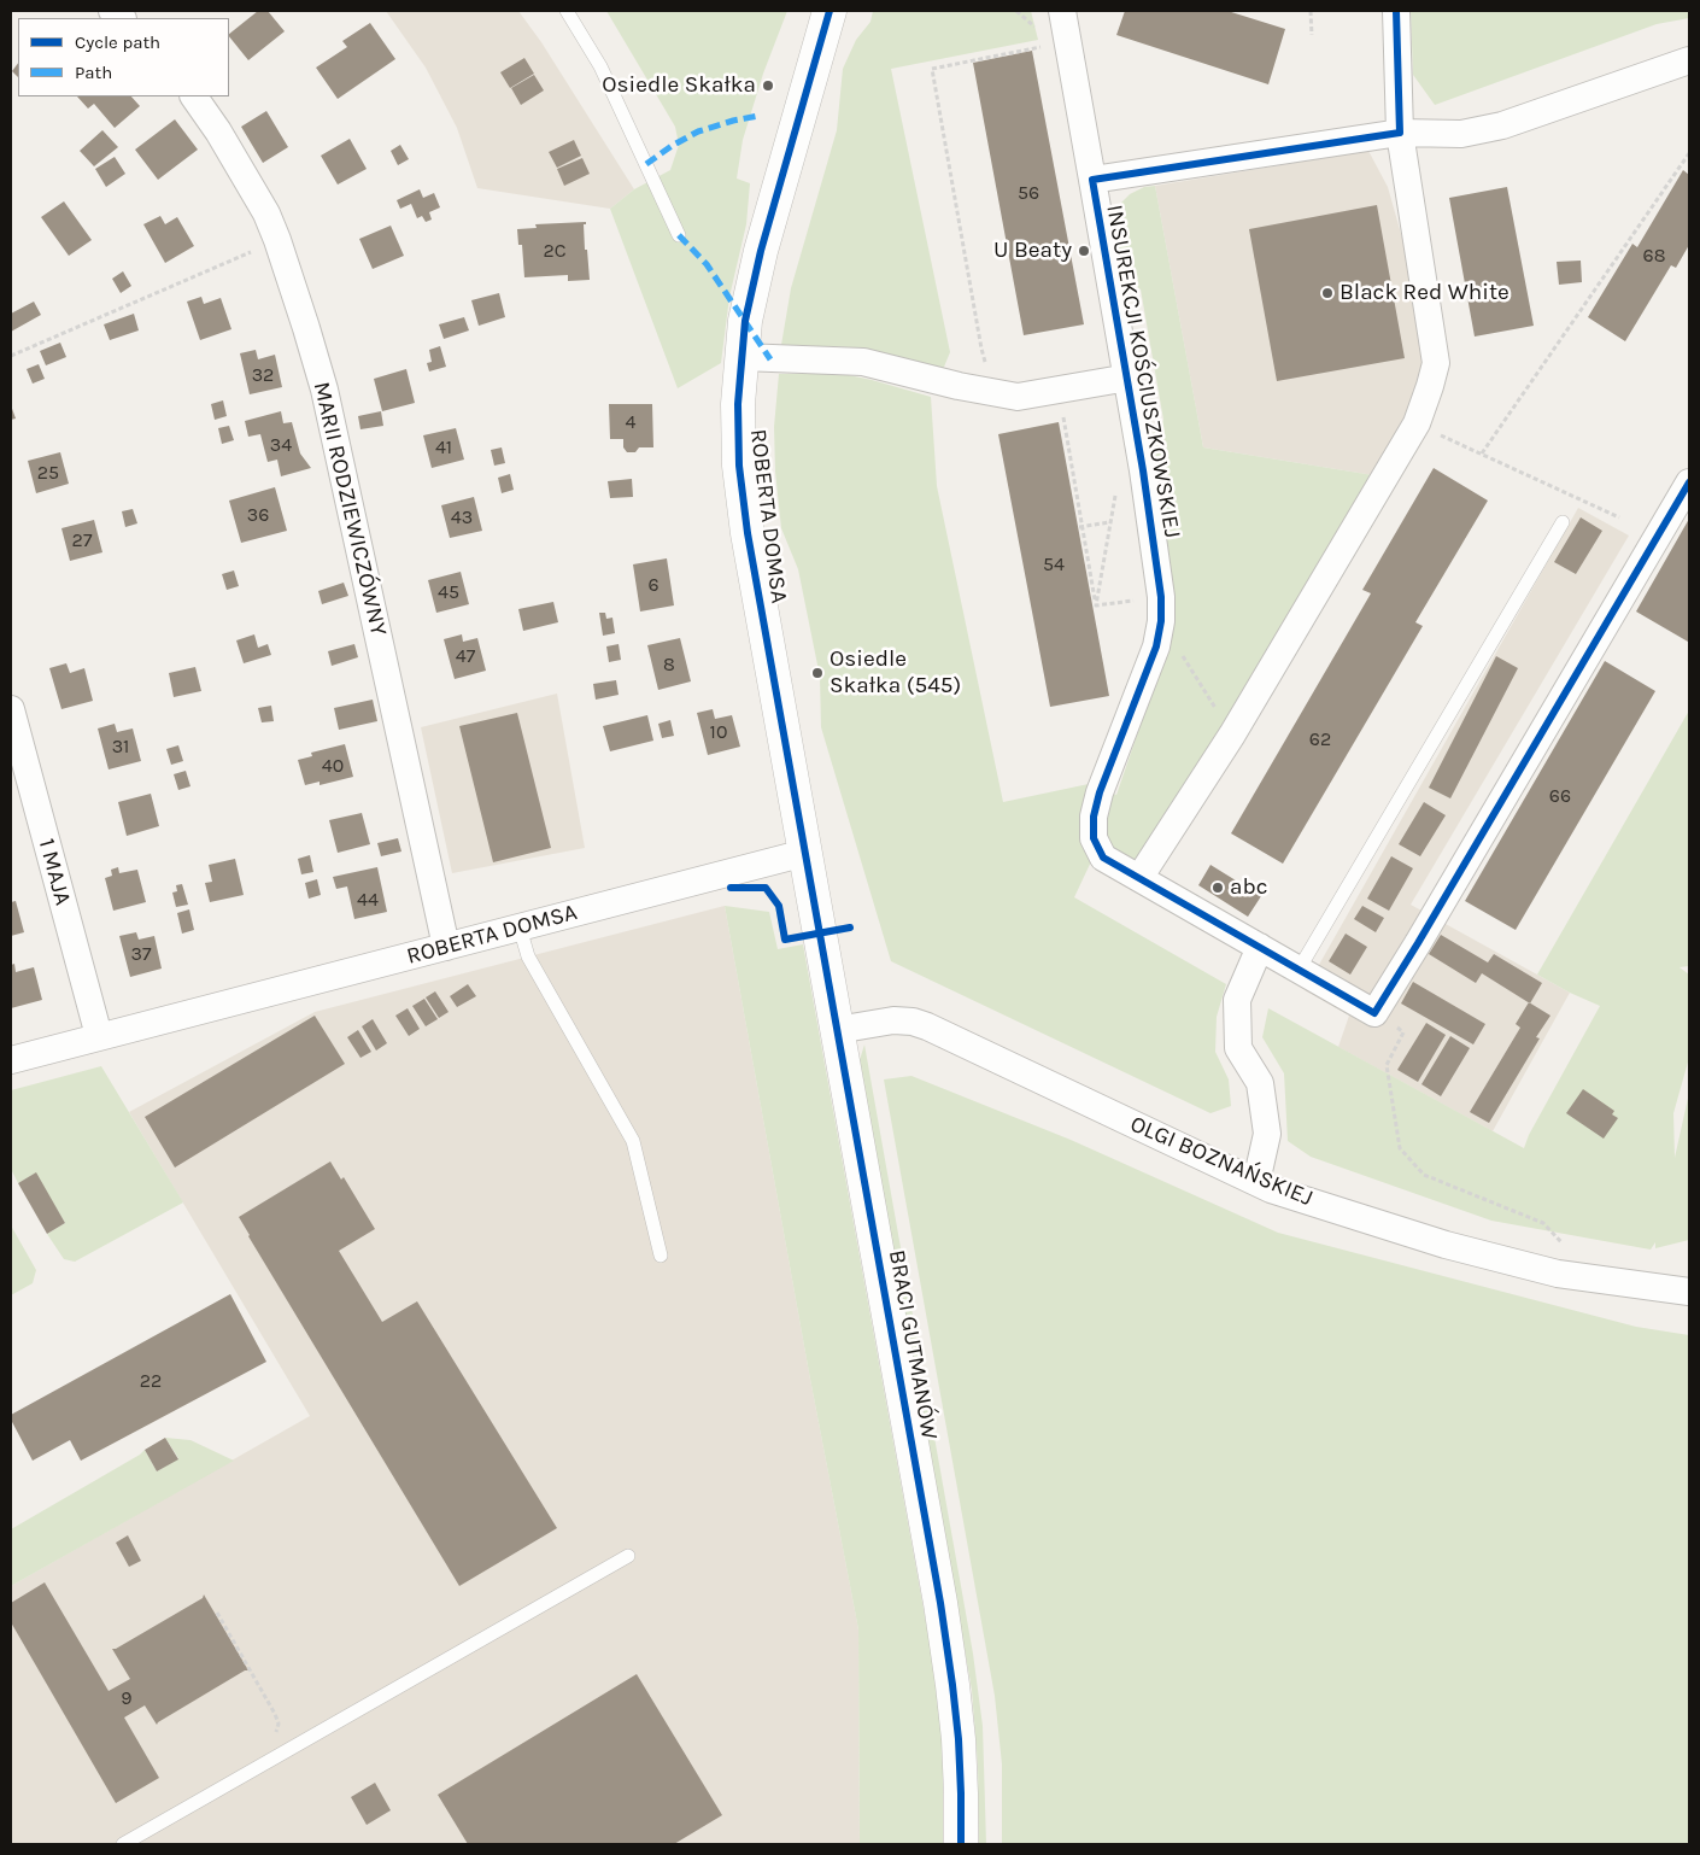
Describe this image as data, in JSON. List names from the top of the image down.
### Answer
{
  "streets": {
    "street": [
      "INSUREKCJI KOŚCIUSZKOWSKIEJ",
      "MARII RODZIEWICZÓWNY",
      "ROBERTA DOMSA",
      "1 MAJA",
      "OLGI BOZNAŃSKIEJ",
      "BRACI GUTMANÓW"
    ]
  },
  "crossings": [
    ["INSUREKCJI KOŚCIUSZKOWSKIEJ", "ROBERTA DOMSA"],
    ["MARII RODZIEWICZÓWNY", "ROBERTA DOMSA"],
    ["ROBERTA DOMSA", "1 MAJA"],
    ["ROBERTA DOMSA", "BRACI GUTMANÓW"],
    ["OLGI BOZNAŃSKIEJ", "BRACI GUTMANÓW"]
  ],
  "places": [
    "Osiedle Skałka",
    "U Beaty",
    "Black Red White",
    "Osiedle Skałka (545)",
    "abc"
  ],
  "house_numbers": [
    "56",
    "2C",
    "68",
    "32",
    "4",
    "34",
    "41",
    "25",
    "36",
    "43",
    "27",
    "54",
    "6",
    "45",
    "47",
    "8",
    "10",
    "62",
    "31",
    "40",
    "66",
    "44",
    "37",
    "22",
    "9"
  ],
  "legend": ["Cycle path", "Path"]
}
